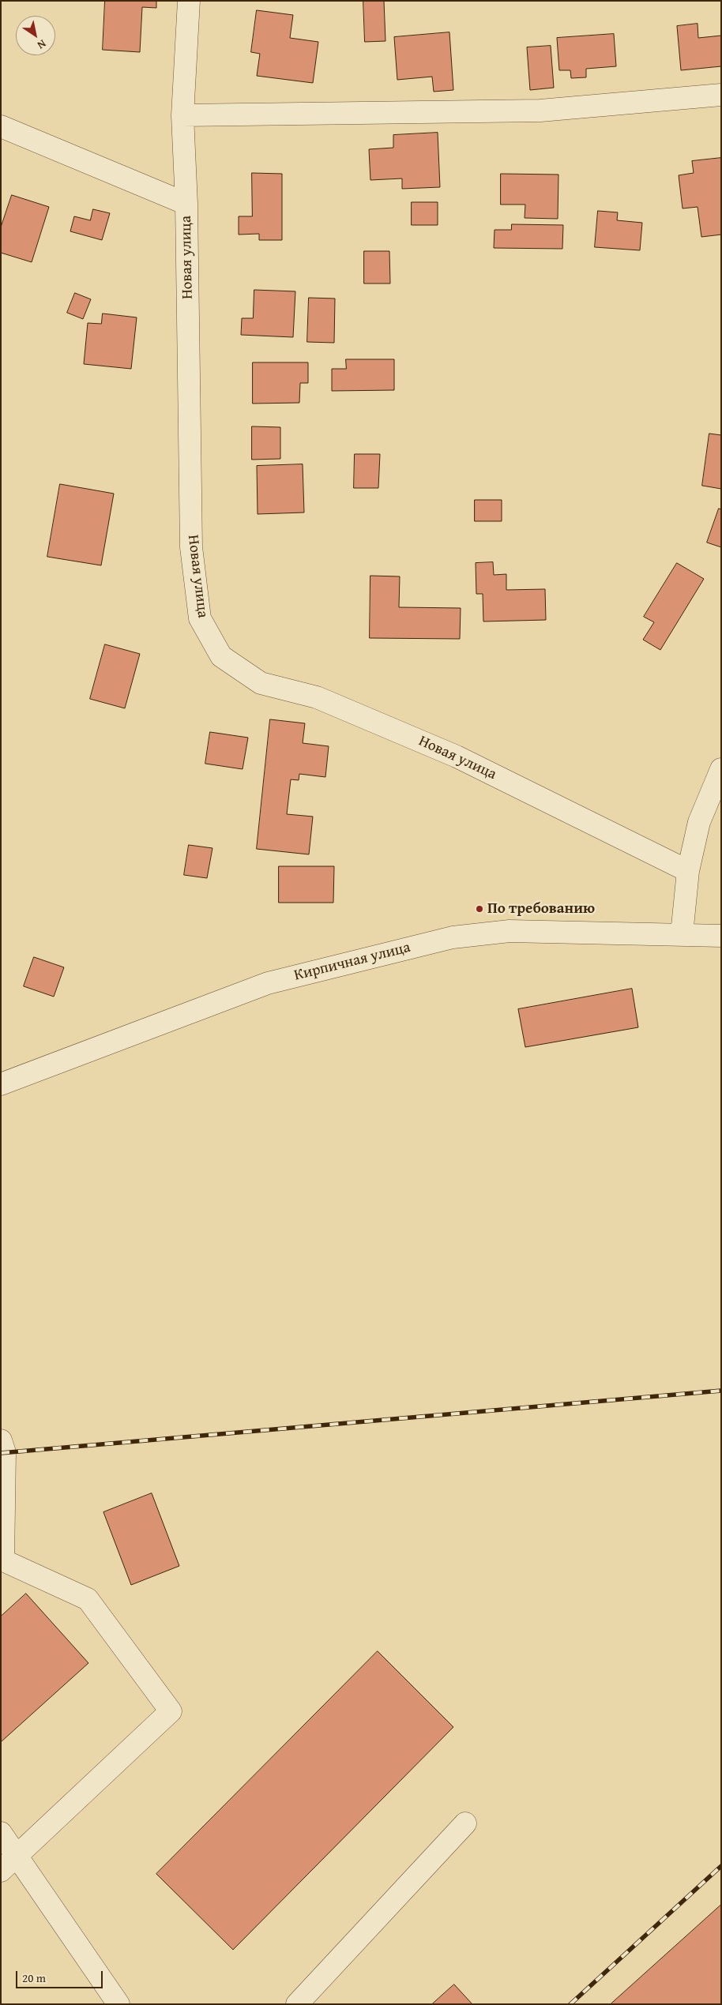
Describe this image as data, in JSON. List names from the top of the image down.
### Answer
{
  "streets": {
    "street": ["Новая улица", "Кирпичная улица"]
  },
  "places": ["По требованию"],
  "scale_bar": "20 m",
  "north": "bottom right"
}
